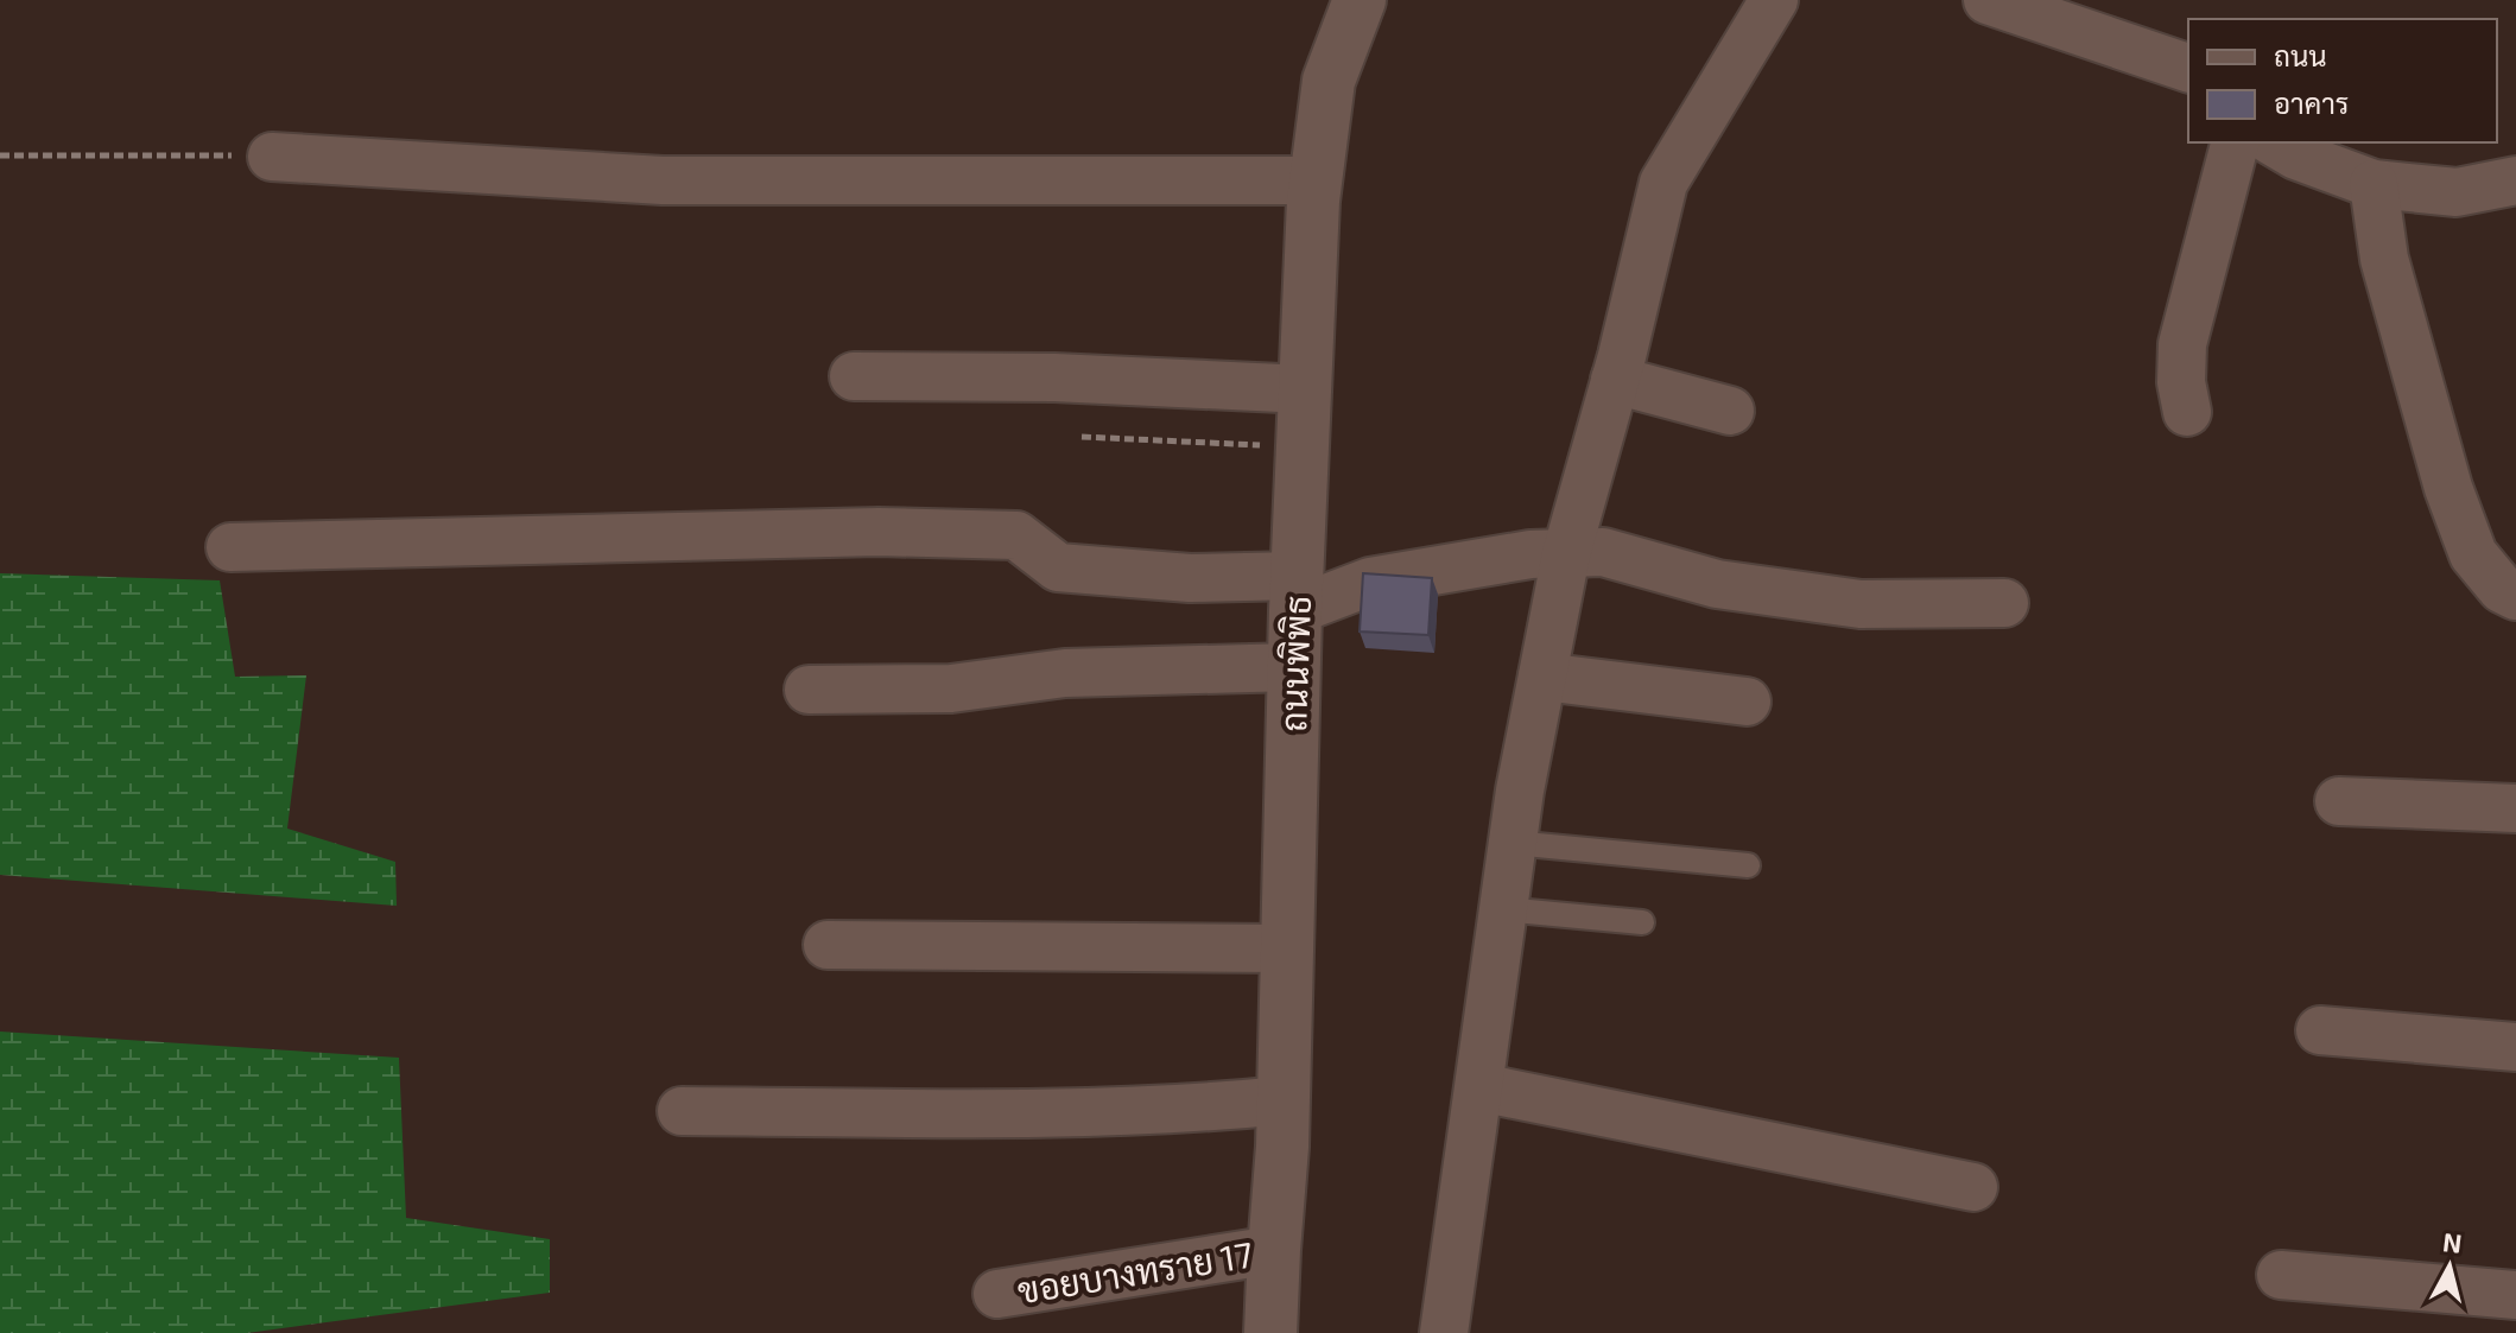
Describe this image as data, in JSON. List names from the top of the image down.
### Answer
{
  "streets": {
    "street": ["ถนนพิพิธ", "ขอยบางทราย 17"]
  },
  "crossings": [
    ["ถนนพิพิธ", "ขอยบางทราย 17"]
  ],
  "legend": ["ถนน", "อาคาร"],
  "north": "top"
}
